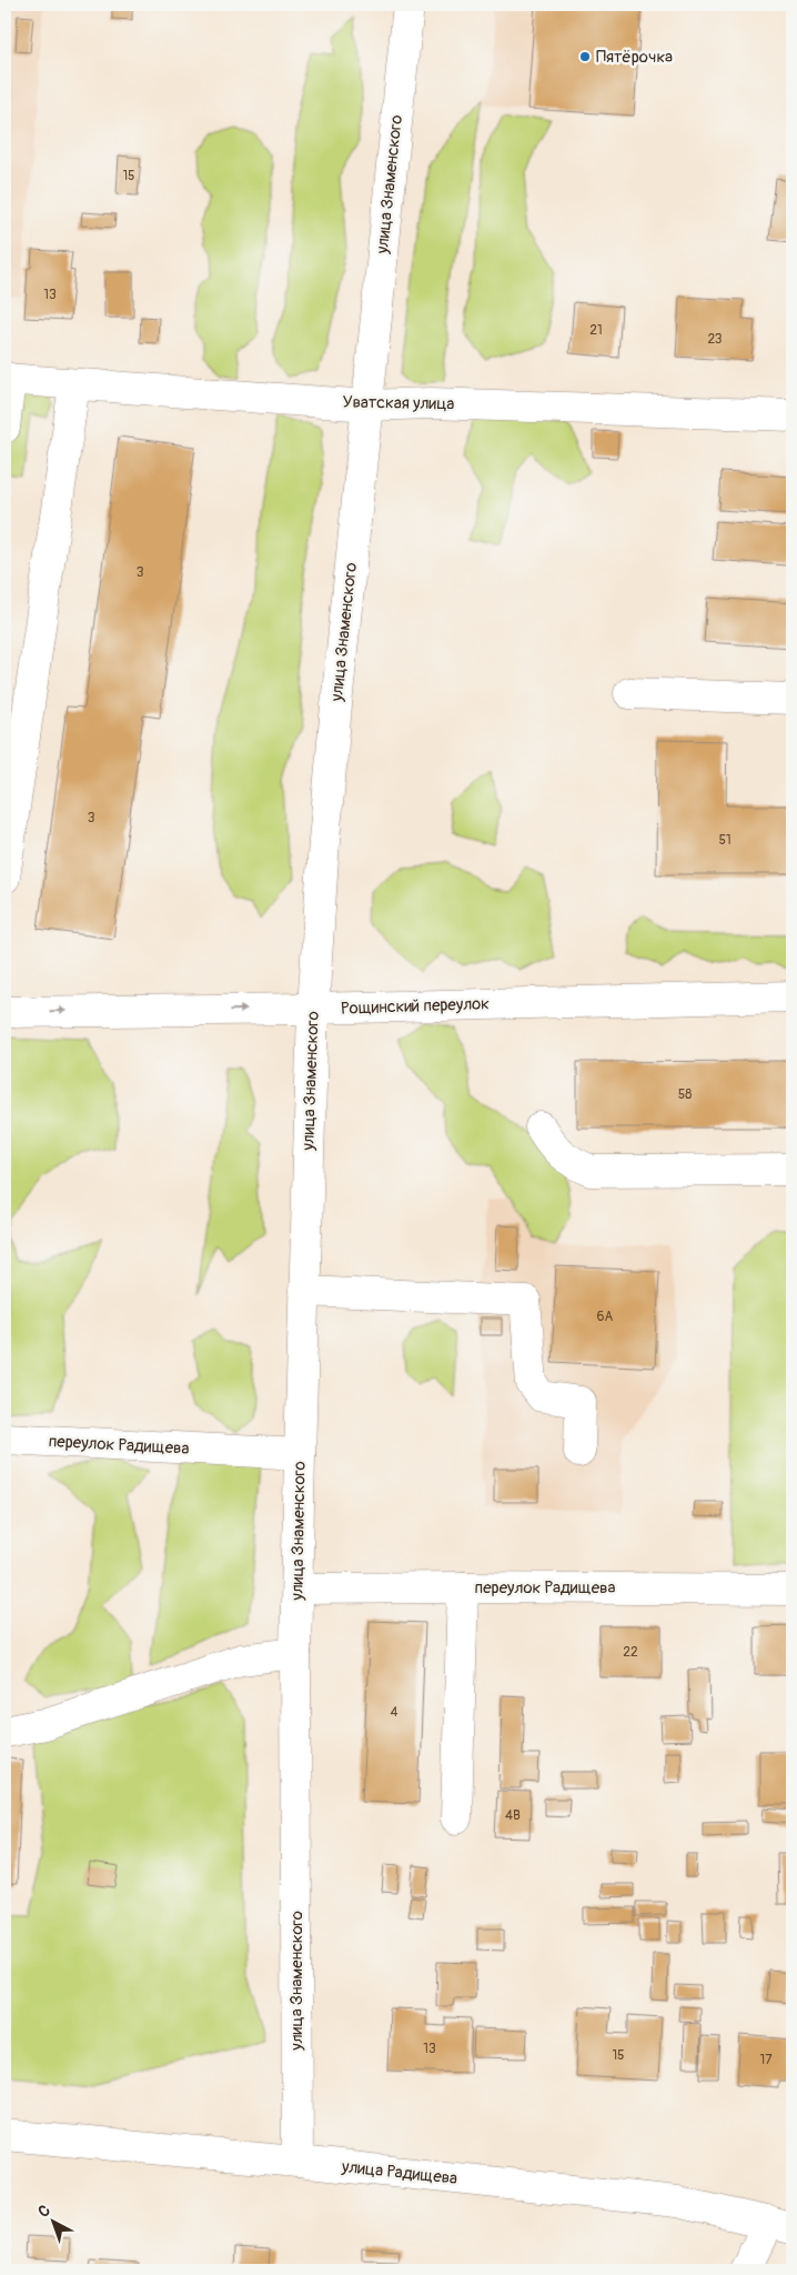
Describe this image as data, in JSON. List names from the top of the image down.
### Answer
{
  "streets": {
    "street": [
      "улица Знаменского",
      "Уватская улица",
      "Рощинский переулок",
      "переулок Радищева",
      "улица Радищева"
    ]
  },
  "crossings": [
    ["улица Знаменского", "Уватская улица"],
    ["улица Знаменского", "Рощинский переулок"],
    ["улица Знаменского", "переулок Радищева"],
    ["улица Знаменского", "улица Радищева"]
  ],
  "one_way": ["Рощинский переулок"],
  "places": ["Пятёрочка"],
  "house_numbers": [
    "15",
    "13",
    "21",
    "23",
    "3",
    "3",
    "51",
    "58",
    "6А",
    "22",
    "4",
    "4В",
    "13",
    "15",
    "17"
  ],
  "north": "top left"
}
